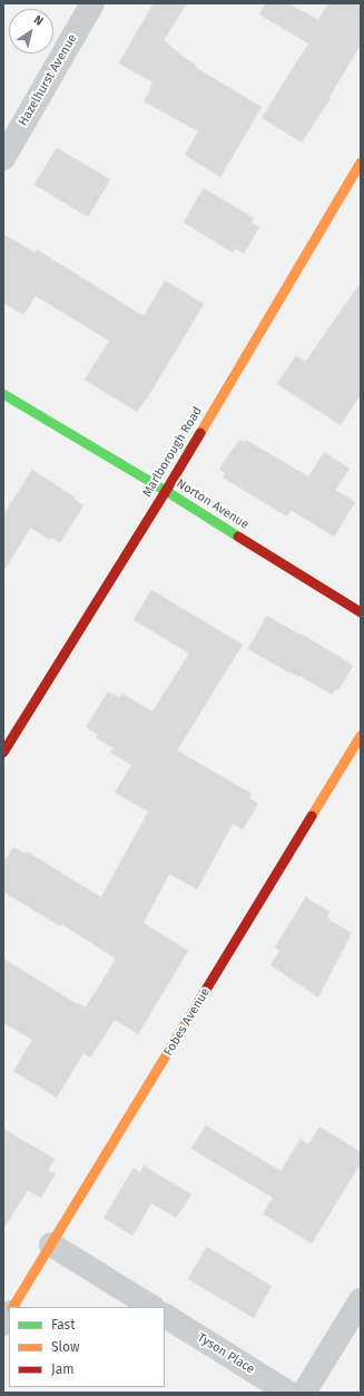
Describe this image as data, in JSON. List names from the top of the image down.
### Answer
{
  "streets": {
    "street": [
      "Hazelhurst Avenue",
      "Marlborough Road",
      "Norton Avenue",
      "Fobes Avenue",
      "Tyson Place"
    ]
  },
  "crossings": [
    ["Marlborough Road", "Norton Avenue"]
  ],
  "legend": ["Fast", "Slow", "Jam"],
  "north": "top right"
}
